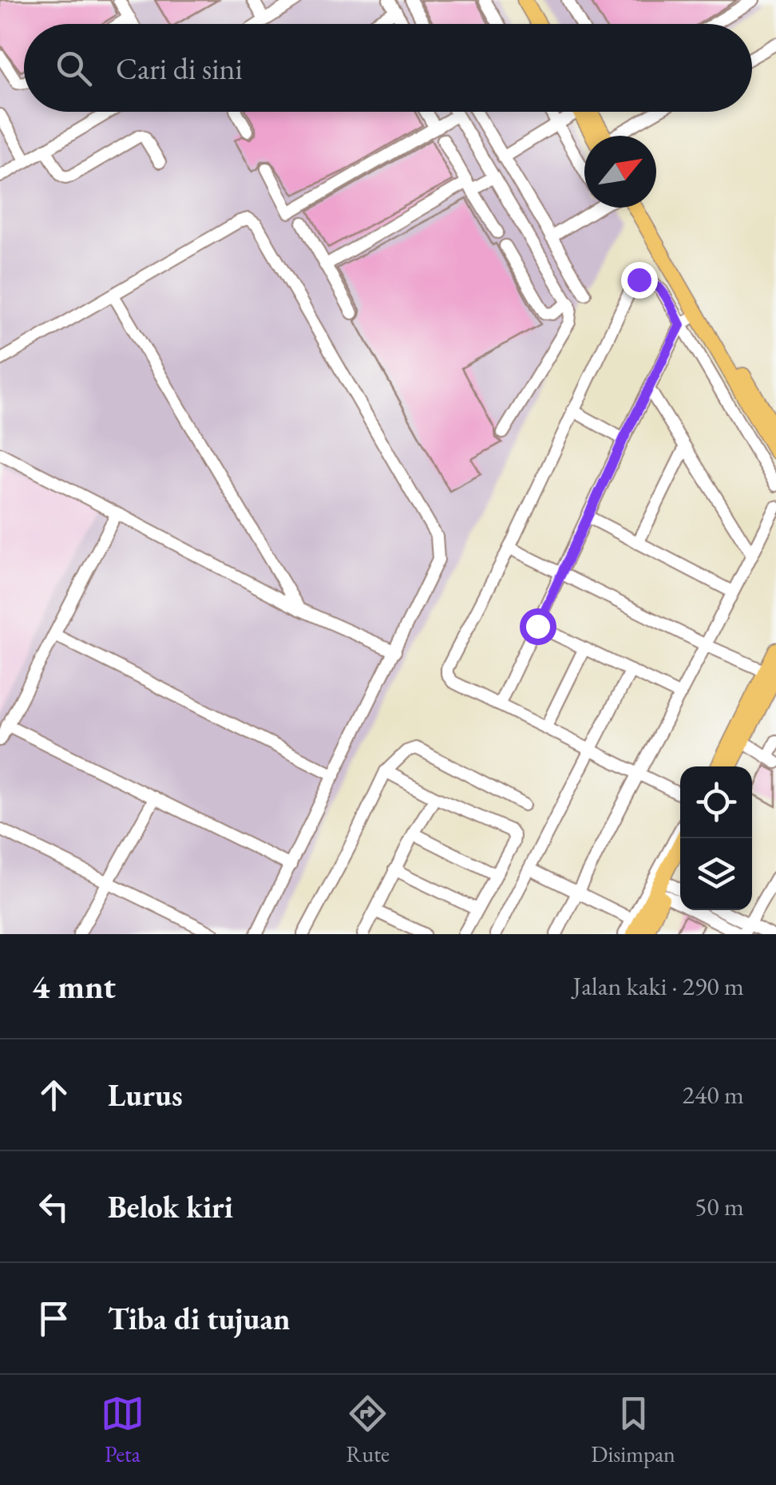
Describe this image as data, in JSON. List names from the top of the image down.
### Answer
{
  "north": "top right",
  "page": {
    "search": "Cari di sini",
    "heading": ["4 mnt", "Jalan kaki · 290 m"],
    "list": [
      ["Lurus", "240 m"],
      ["Belok kiri", "50 m"],
      "Tiba di tujuan"
    ],
    "nav": ["Peta", "Rute", "Disimpan"]
  }
}
